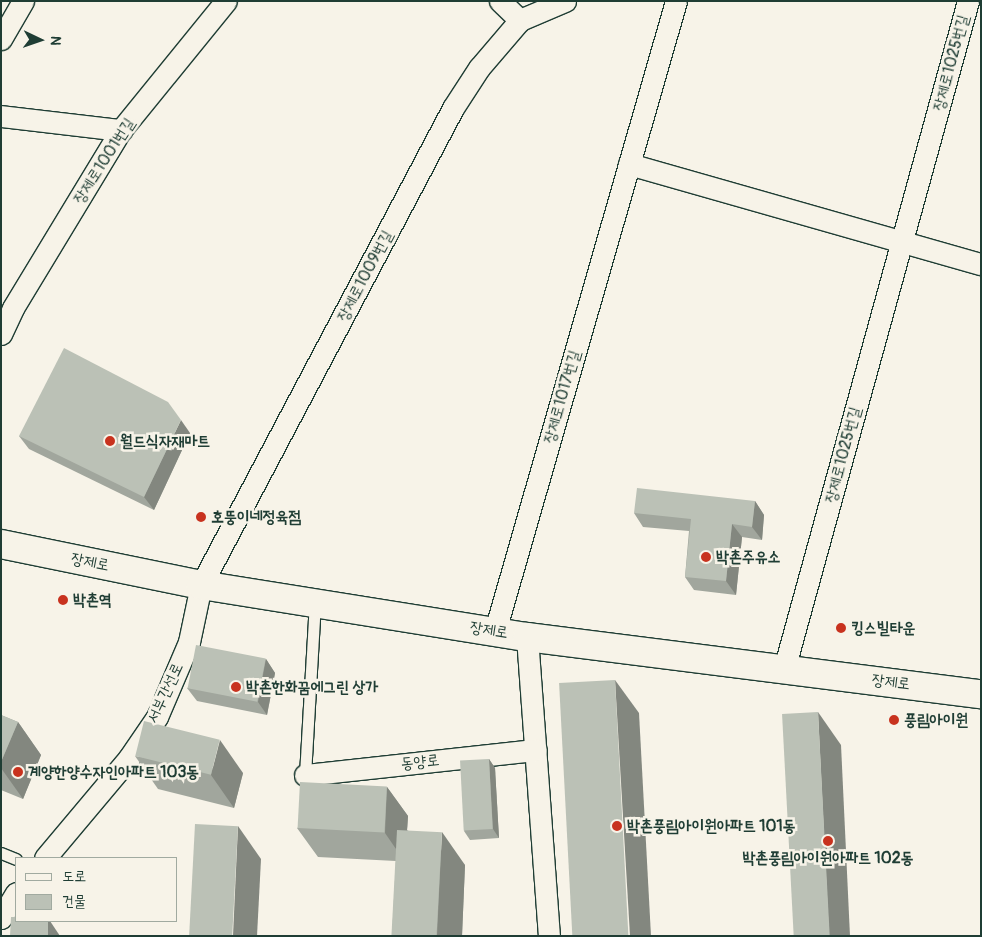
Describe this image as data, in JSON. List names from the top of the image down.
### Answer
{
  "streets": {
    "main road": ["장제로"],
    "street": [
      "장제로1025번길",
      "장제로1001번길",
      "장제로1009번길",
      "장제로1017번길",
      "서부간선로",
      "동양로"
    ]
  },
  "crossings": [
    ["장제로1025번길", "장제로"],
    ["장제로1009번길", "장제로"],
    ["장제로1009번길", "서부간선로"],
    ["장제로1017번길", "장제로"],
    ["장제로", "서부간선로"]
  ],
  "places": [
    "월드식자재마트",
    "호뚱이네정육점",
    "박촌주유소",
    "박촌역",
    "킹스빌타운",
    "박촌한화꿈에그린 상가",
    "풍림아이원",
    "계양한양수자인아파트 103동",
    "박촌풍림아이원아파트 101동",
    "박촌풍림아이원아파트 102동"
  ],
  "legend": ["도로", "건물"],
  "north": "right"
}
